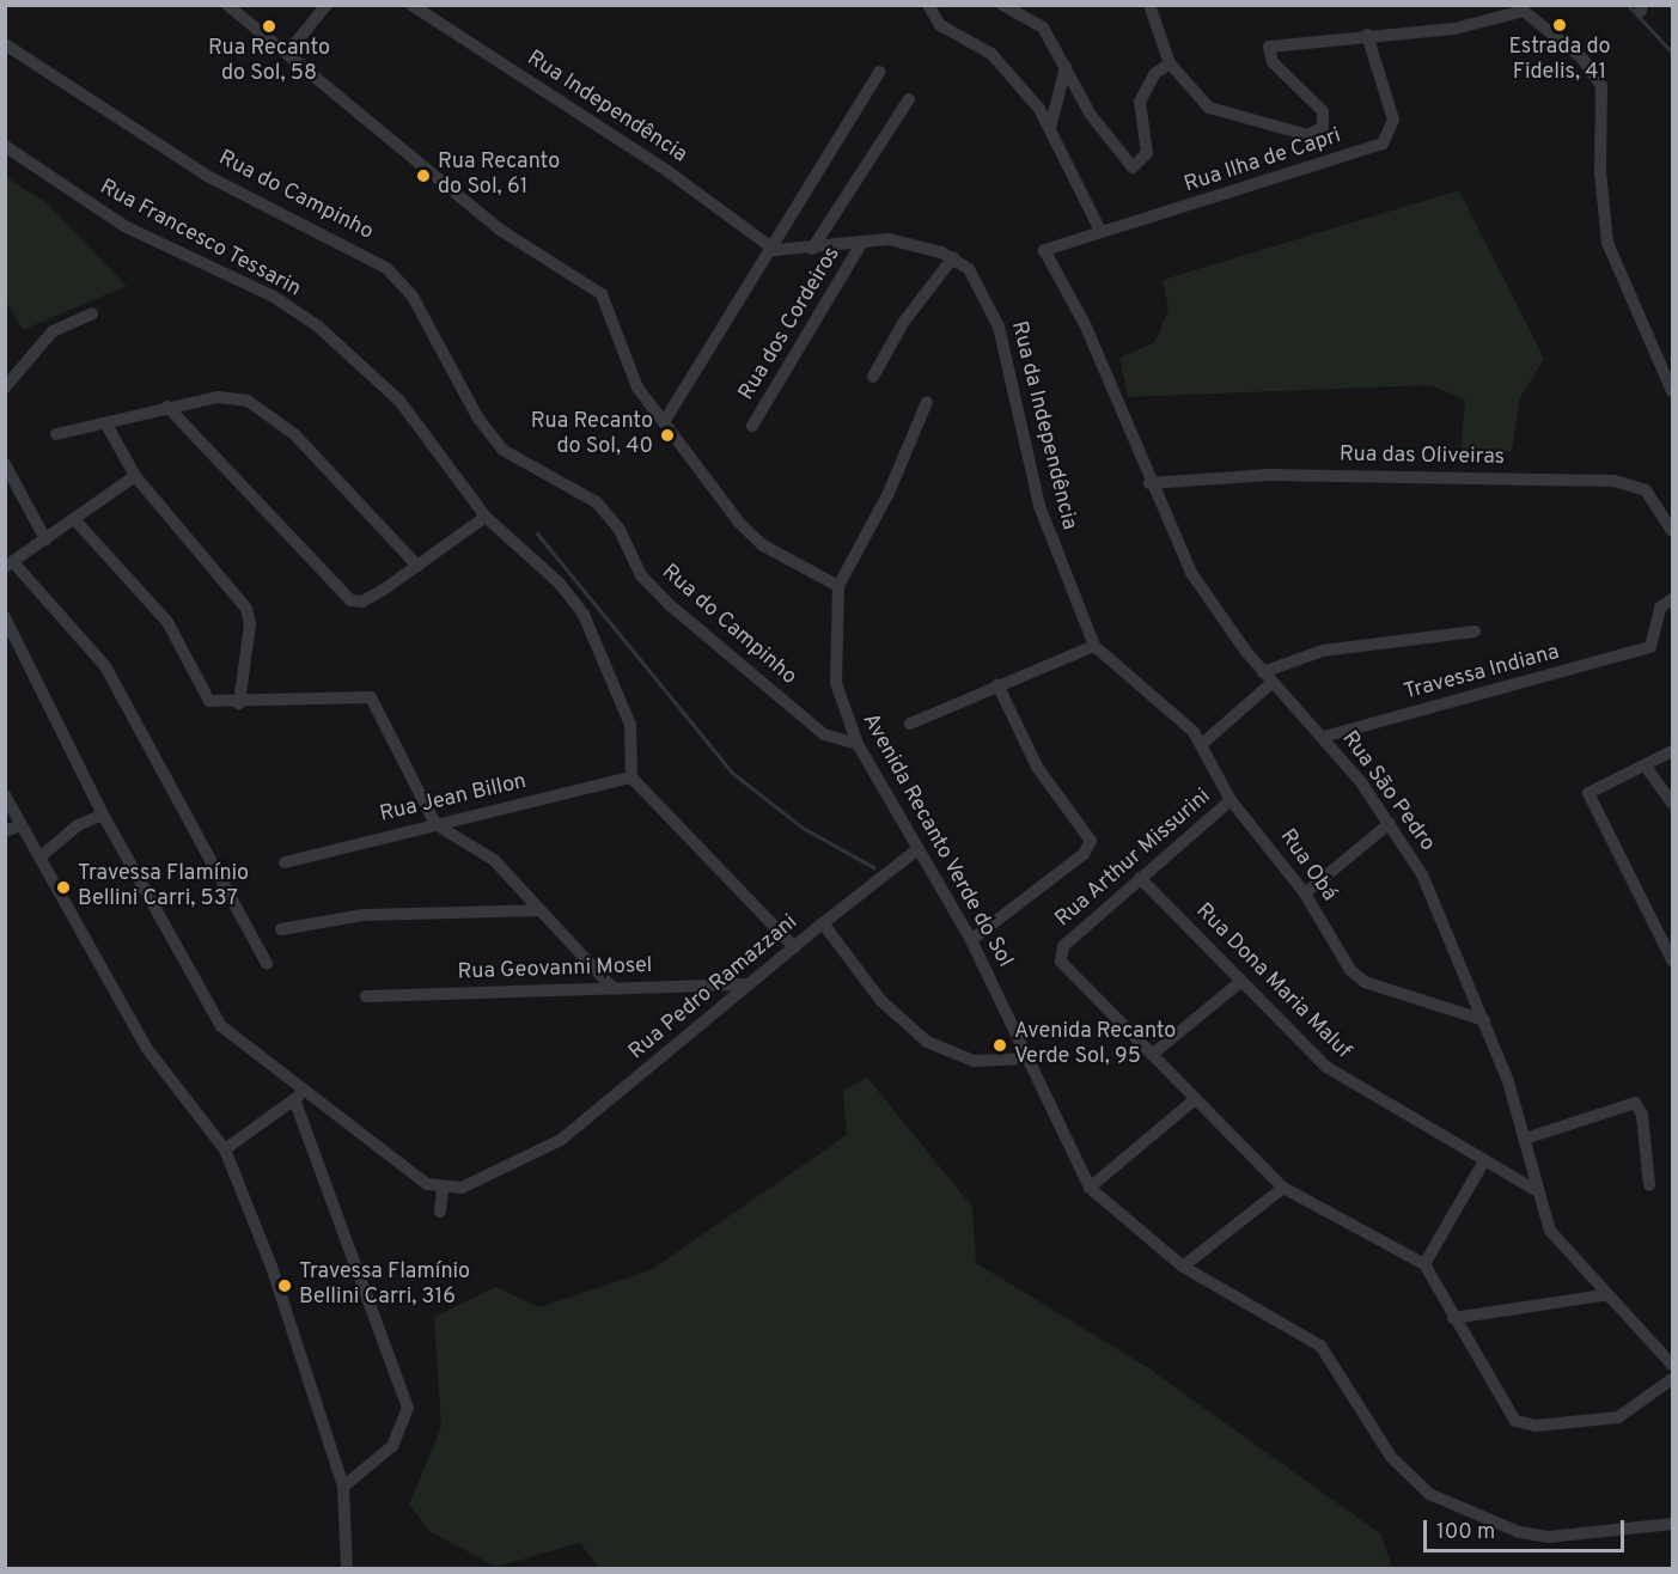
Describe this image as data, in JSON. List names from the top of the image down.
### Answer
{
  "streets": {
    "street": [
      "Rua Independência",
      "Rua Ilha de Capri",
      "Rua do Campinho",
      "Rua Francesco Tessarin",
      "Rua dos Cordeiros",
      "Rua da Independência",
      "Rua das Oliveiras",
      "Travessa Indiana",
      "Rua São Pedro",
      "Rua Jean Billon",
      "Avenida Recanto Verde do Sol",
      "Rua Arthur Missurini",
      "Rua Obá",
      "Rua Geovanni Mosel",
      "Rua Dona Maria Maluf",
      "Rua Pedro Ramazzani"
    ]
  },
  "crossings": [
    ["Rua Independência", "Rua da Independência"],
    ["Rua Ilha de Capri", "Rua São Pedro"],
    ["Rua do Campinho", "Avenida Recanto Verde do Sol"],
    ["Rua Francesco Tessarin", "Rua Jean Billon"],
    ["Rua dos Cordeiros", "Rua da Independência"],
    ["Rua da Independência", "Rua Obá"],
    ["Rua das Oliveiras", "Rua São Pedro"],
    ["Travessa Indiana", "Rua São Pedro"],
    ["Rua São Pedro", "Rua Obá"],
    ["Rua São Pedro", "Rua Dona Maria Maluf"],
    ["Avenida Recanto Verde do Sol", "Rua Pedro Ramazzani"],
    ["Rua Arthur Missurini", "Rua Obá"],
    ["Rua Arthur Missurini", "Rua Dona Maria Maluf"],
    ["Rua Geovanni Mosel", "Rua Pedro Ramazzani"]
  ],
  "places": [
    "Estrada do Fidelis, 41",
    "Rua Recanto do Sol, 58",
    "Rua Recanto do Sol, 61",
    "Rua Recanto do Sol, 40",
    "Travessa Flamínio Bellini Carri, 537",
    "Avenida Recanto Verde Sol, 95",
    "Travessa Flamínio Bellini Carri, 316"
  ],
  "scale_bar": "100 m"
}
